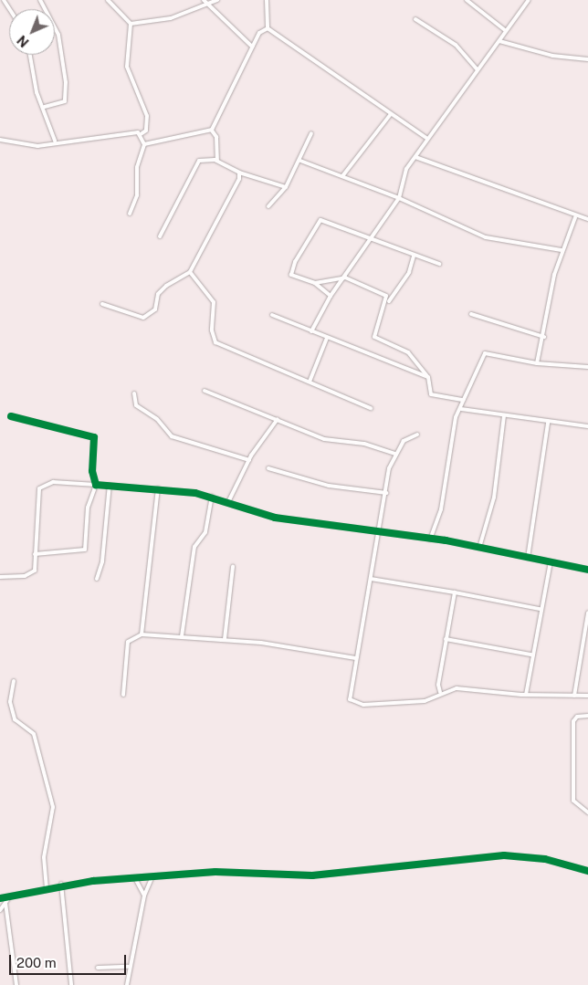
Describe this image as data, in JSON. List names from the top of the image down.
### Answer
{
  "scale_bar": "200 m",
  "north": "bottom left"
}
